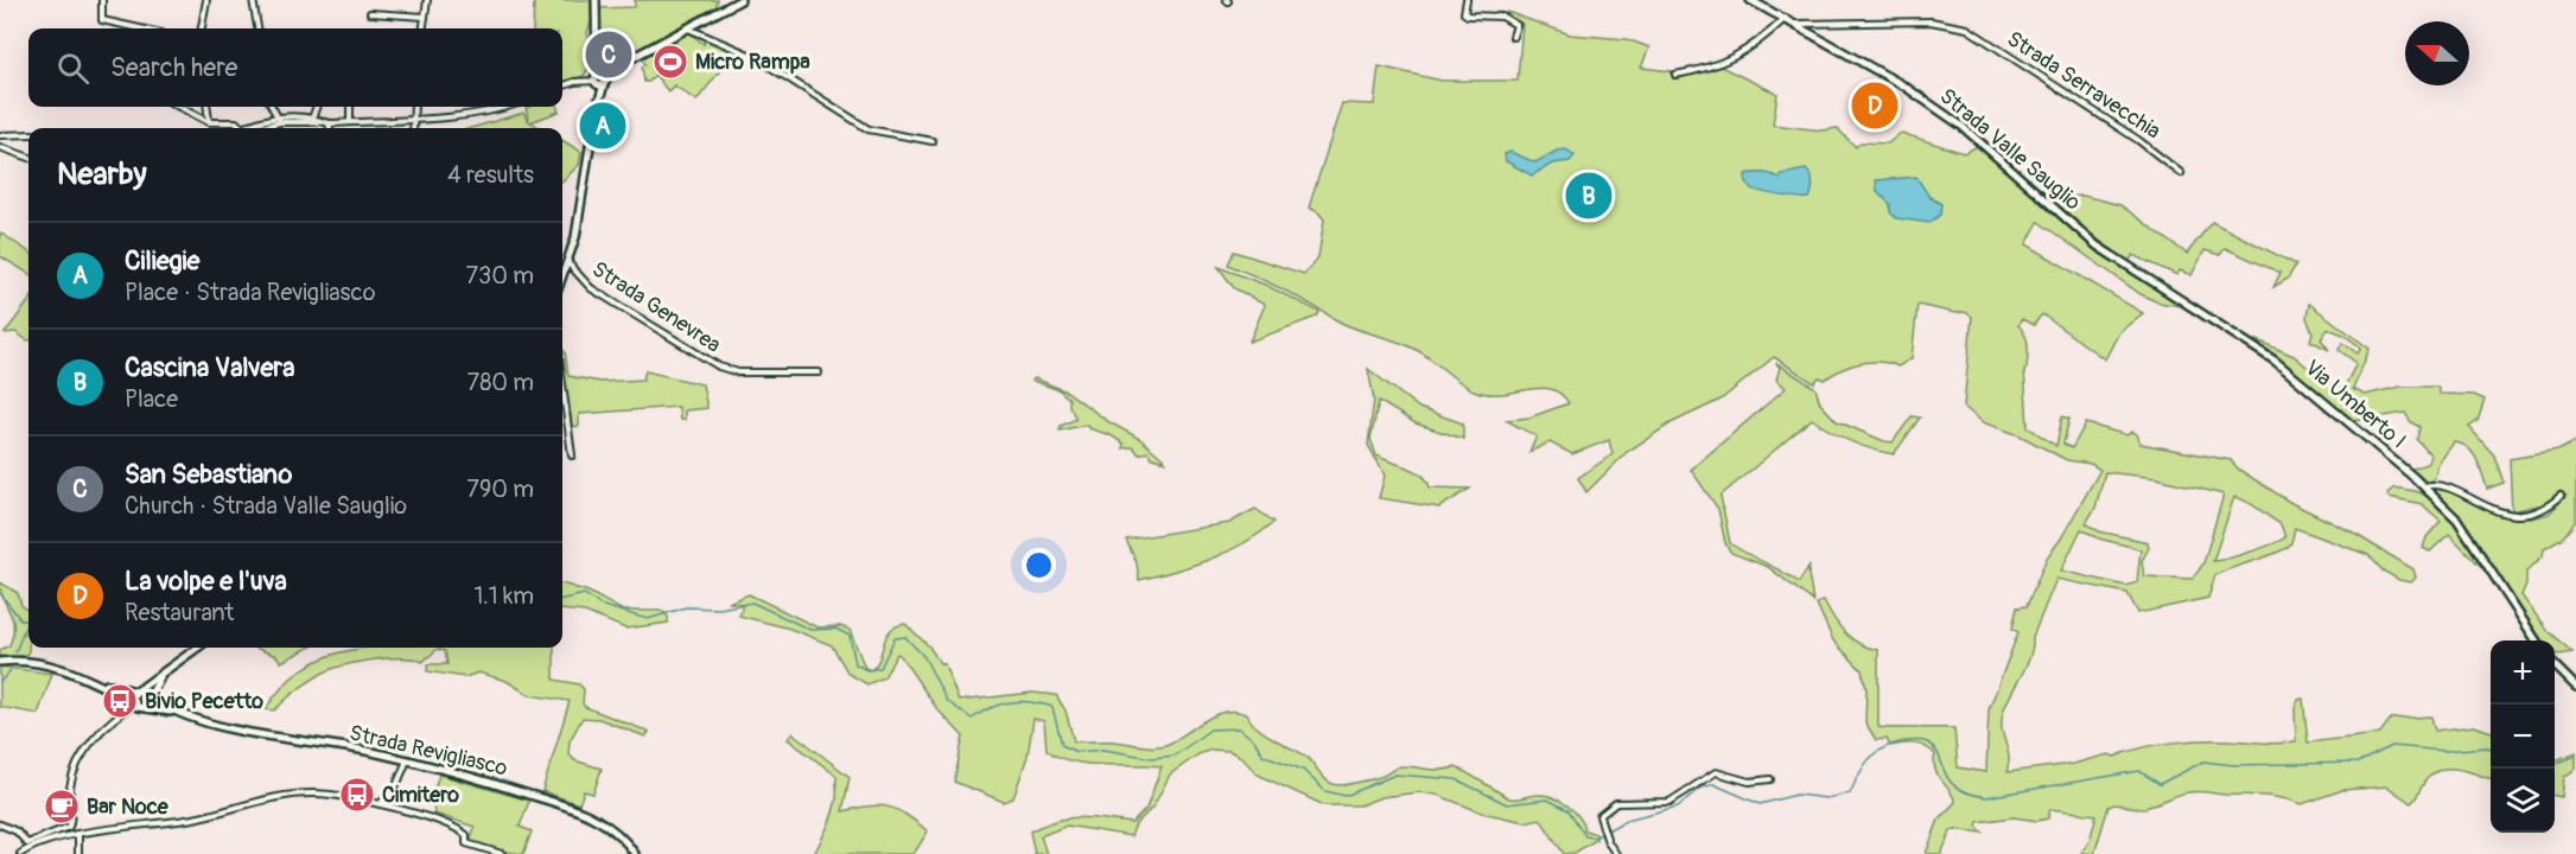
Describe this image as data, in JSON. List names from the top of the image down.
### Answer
{
  "streets": {
    "street": [
      "Strada Serravecchia",
      "Strada Valle Sauglio",
      "Strada Genevrea",
      "Via Umberto I",
      "Strada Revigliasco"
    ]
  },
  "crossings": [
    ["Strada Serravecchia", "Strada Valle Sauglio"],
    ["Strada Valle Sauglio", "Via Umberto I"]
  ],
  "places": {
    "sports": ["Micro Rampa"],
    "bus stop": ["Bivio Pecetto", "Cimitero"],
    "cafe": ["Bar Noce"]
  },
  "north": "left",
  "page": {
    "pins": [
      "C",
      "D",
      "A",
      "B"
    ],
    "search": "Search here",
    "heading": ["Nearby", "4 results"],
    "list": [
      {
        "mark": "A",
        "name": "Ciliegie",
        "note": "Place · Strada Revigliasco",
        "value": "730 m"
      },
      {
        "mark": "B",
        "name": "Cascina Valvera",
        "note": "Place",
        "value": "780 m"
      },
      {
        "mark": "C",
        "name": "San Sebastiano",
        "note": "Church · Strada Valle Sauglio",
        "value": "790 m"
      },
      {
        "mark": "D",
        "name": "La volpe e l'uva",
        "note": "Restaurant",
        "value": "1.1 km"
      }
    ],
    "map_buttons": ["+", "−"]
  }
}
